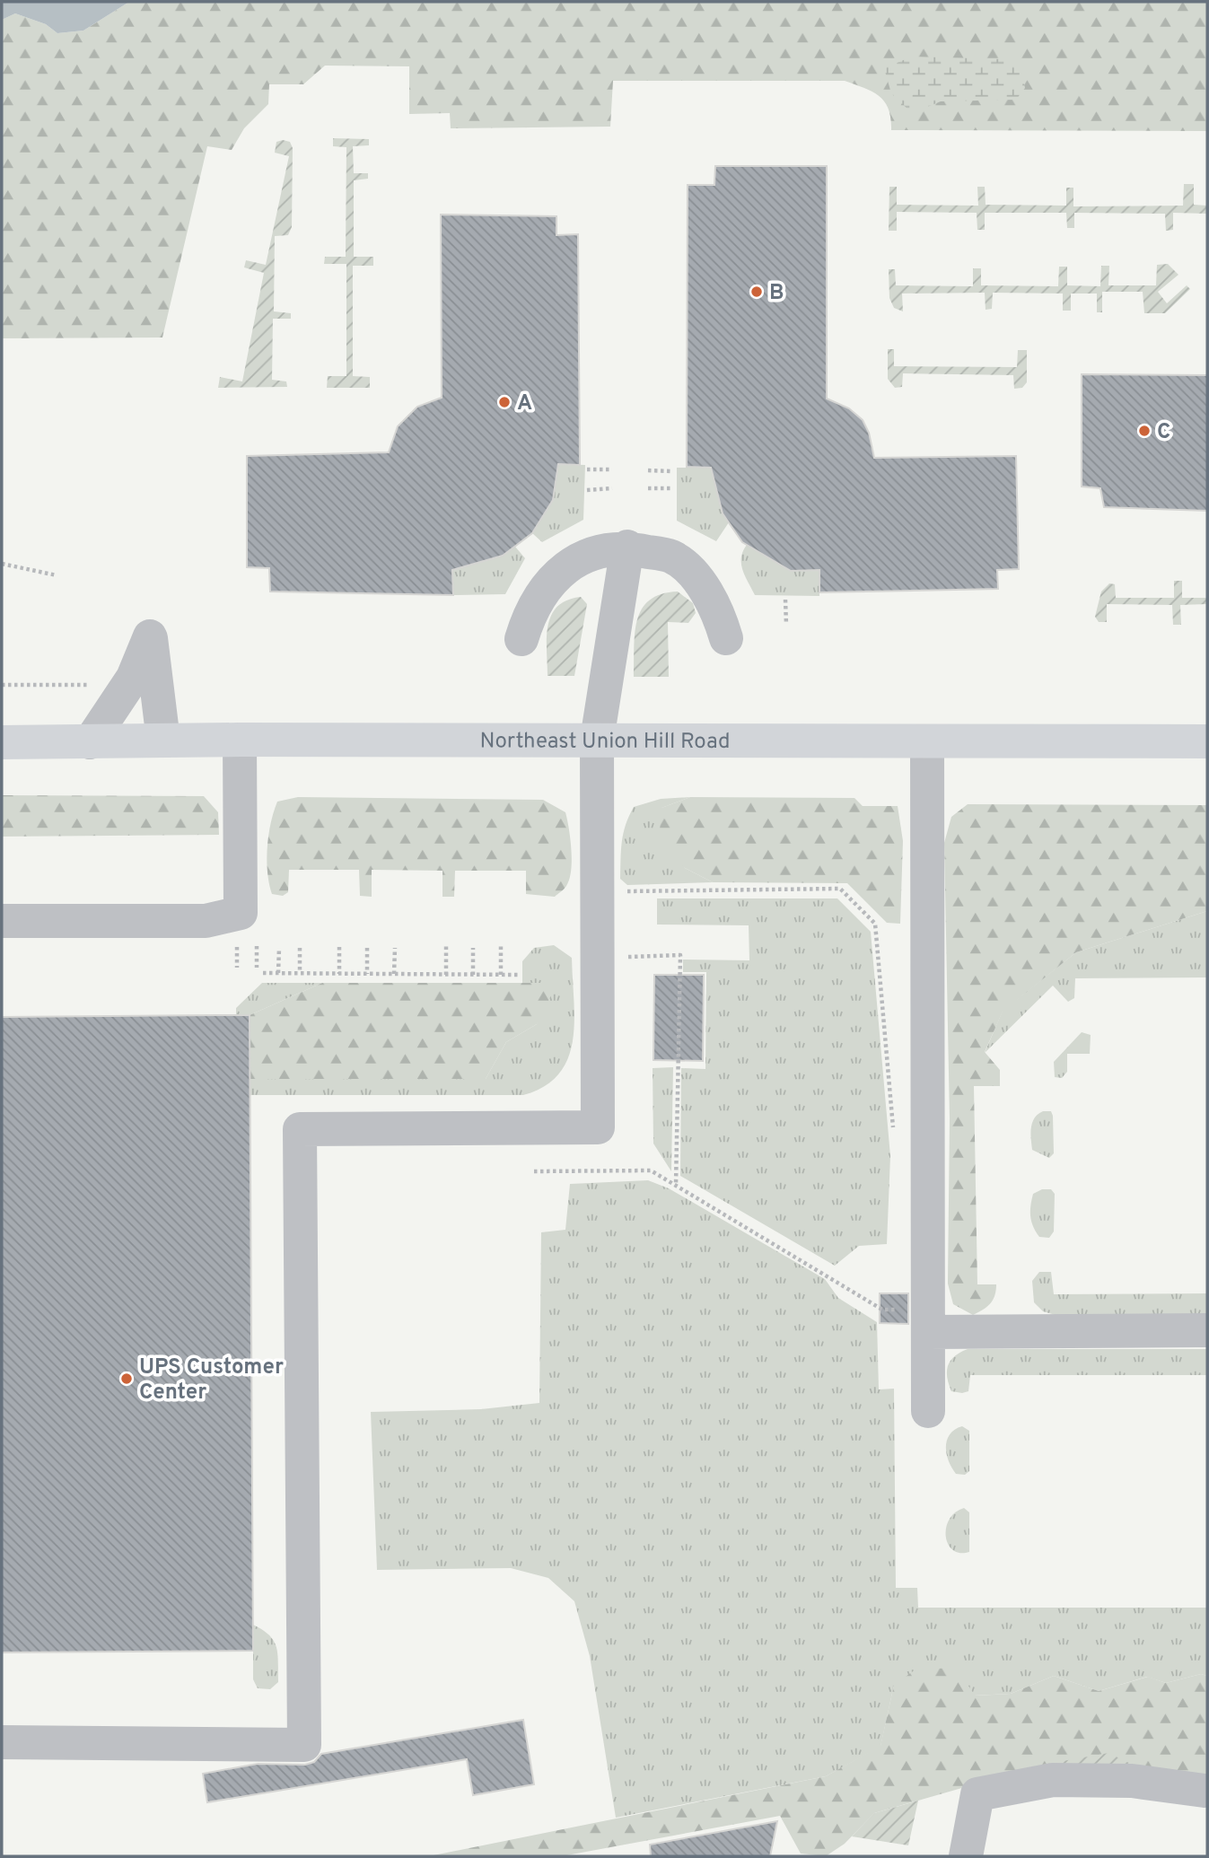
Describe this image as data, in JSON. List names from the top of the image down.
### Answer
{
  "streets": {
    "main road": ["Northeast Union Hill Road"]
  },
  "places": [
    "B",
    "A",
    "C",
    "UPS Customer Center"
  ]
}
